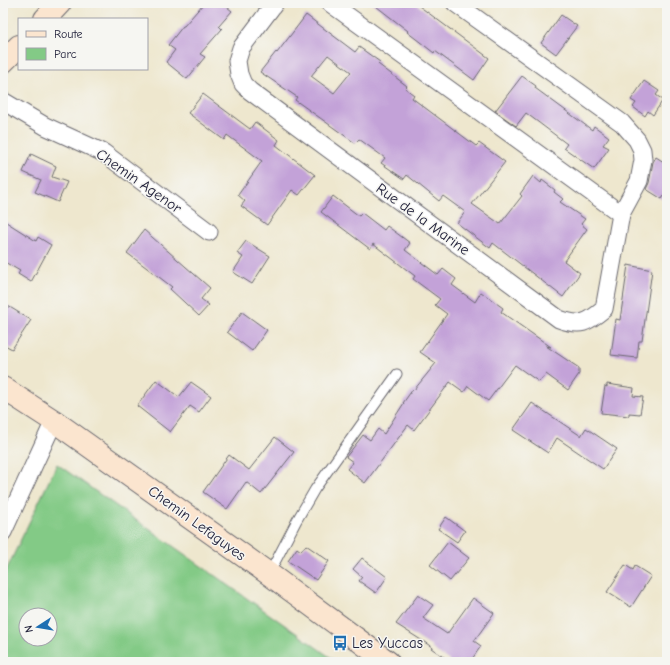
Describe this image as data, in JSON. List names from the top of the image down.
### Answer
{
  "streets": {
    "main road": ["Chemin Lefaguyes"],
    "street": ["Chemin Agenor", "Rue de la Marine"]
  },
  "places": {
    "bus stop": ["Les Yuccas"]
  },
  "legend": ["Route", "Parc"],
  "north": "left"
}
